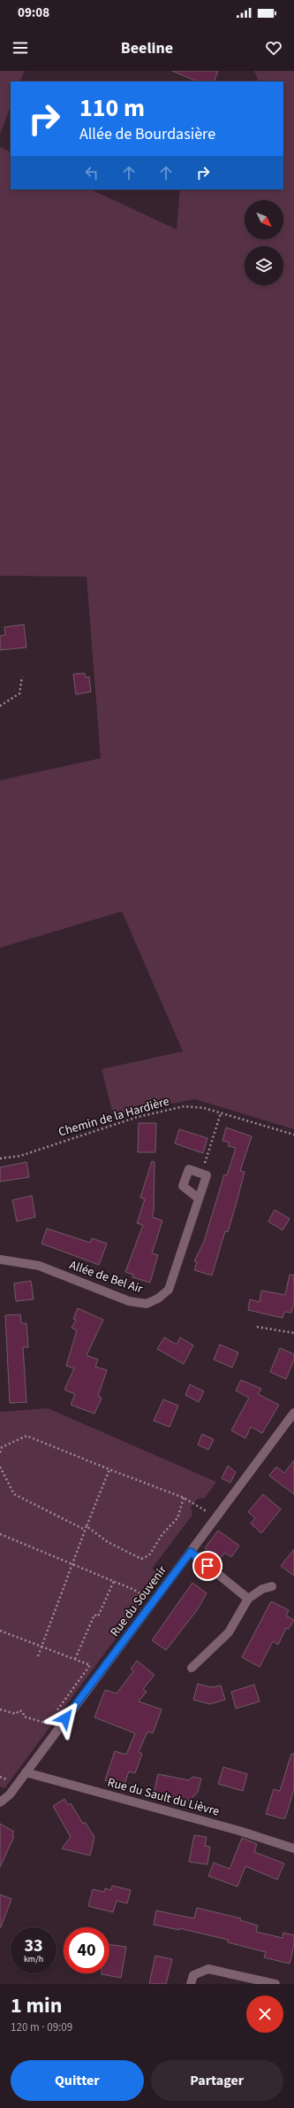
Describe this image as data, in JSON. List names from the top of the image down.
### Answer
{
  "streets": {
    "street": ["Allée de Bel Air", "Rue du Souvenir", "Rue du Sault du Lièvre"],
    "path": ["Chemin de la Hardière"]
  },
  "crossings": [
    ["Rue du Souvenir", "Rue du Sault du Lièvre"]
  ],
  "north": "bottom right",
  "page": {
    "status": "09:08",
    "header": "Beeline",
    "turn": ["110 m", "Allée de Bourdasière"],
    "speed": "33 km/h",
    "limit": "40",
    "heading": ["1 min", "120 m · 09:09"],
    "buttons": ["Quitter", "Partager"]
  }
}
